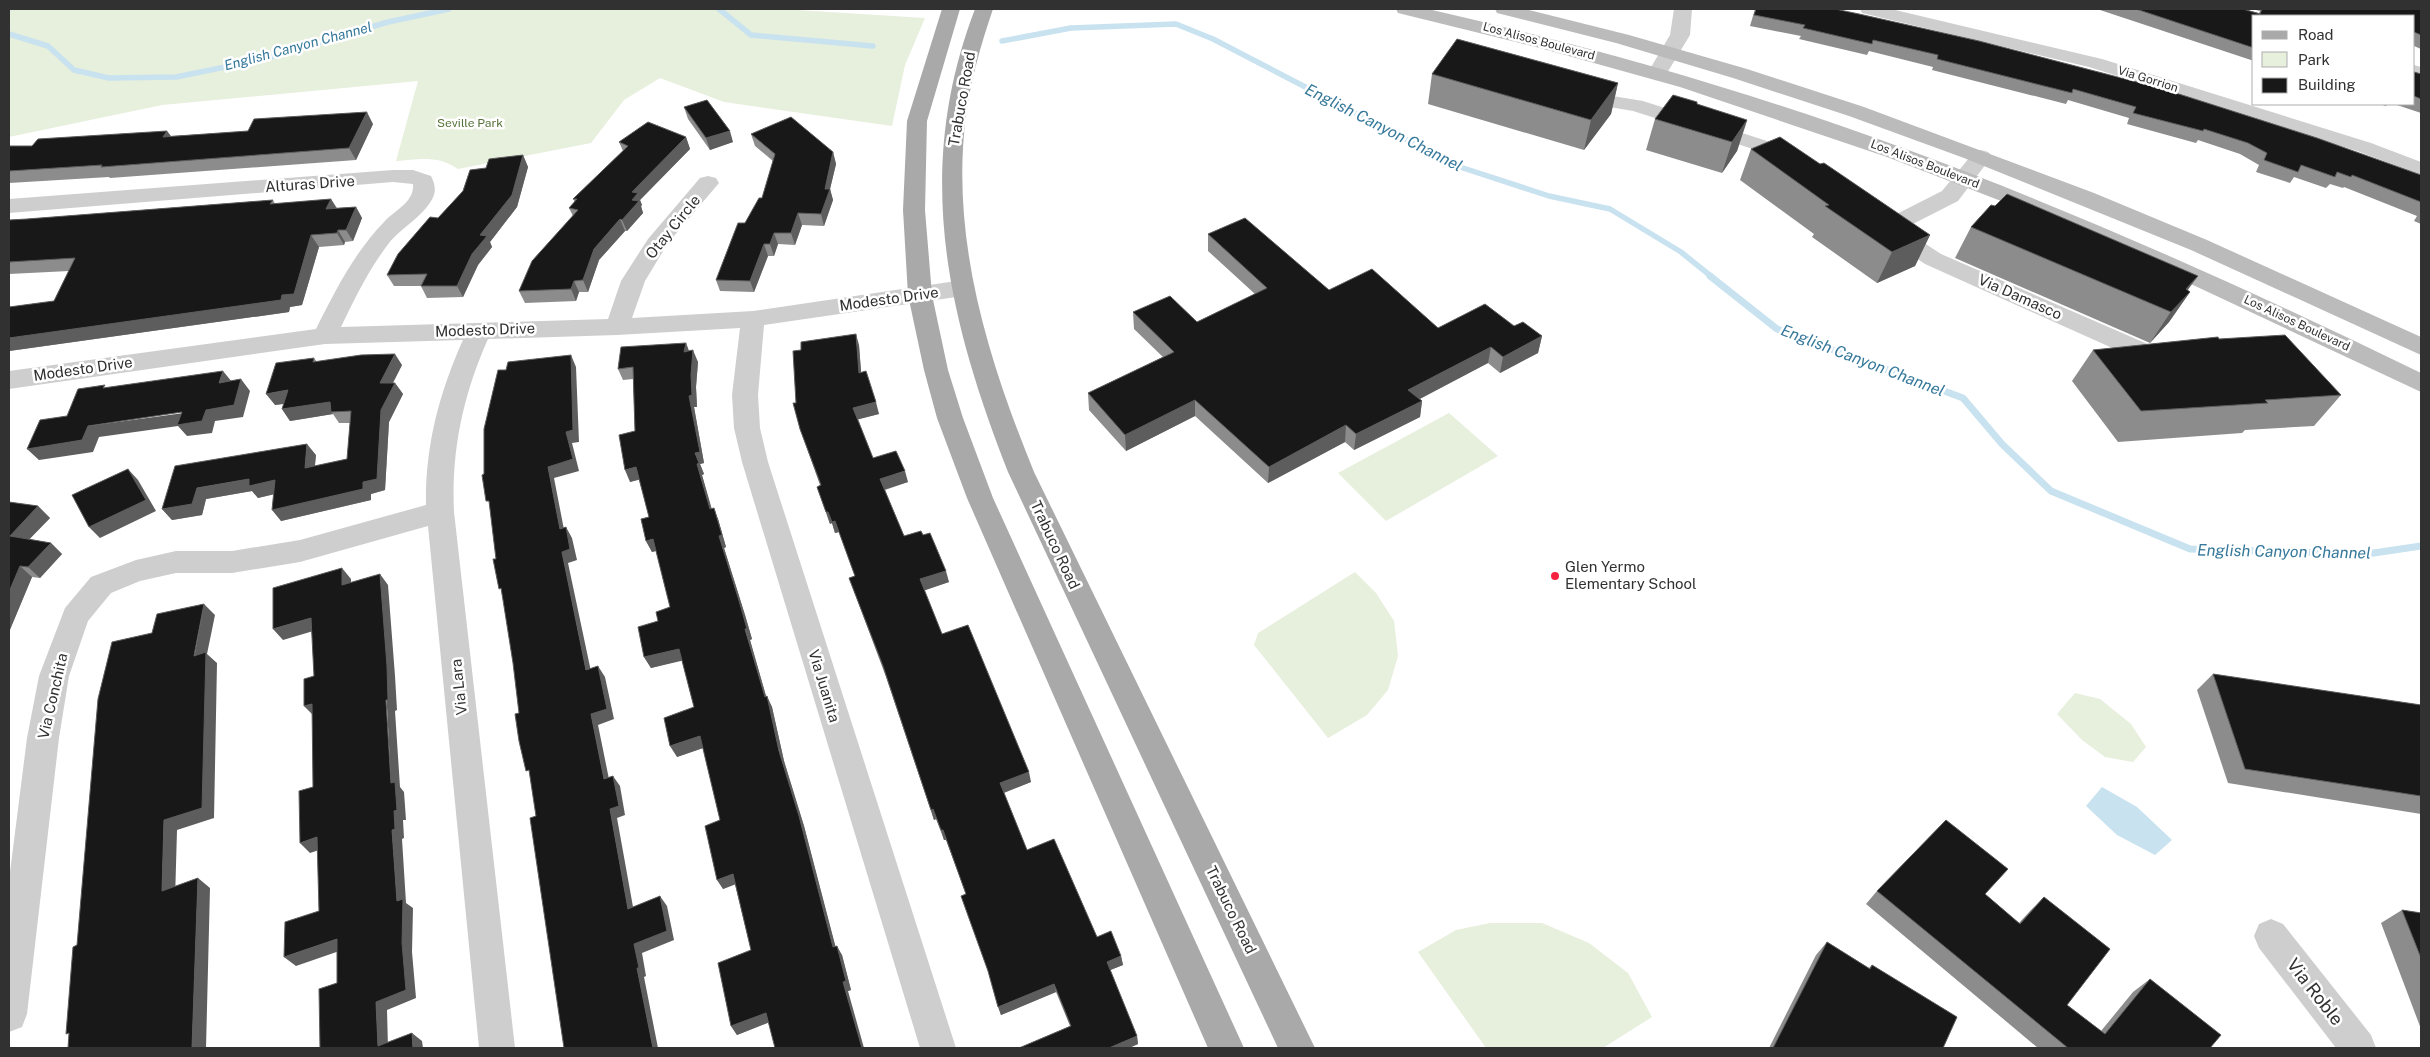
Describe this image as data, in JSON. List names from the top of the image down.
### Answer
{
  "streets": {
    "main road": ["Los Alisos Boulevard", "Trabuco Road"],
    "street": [
      "Via Gorrion",
      "Alturas Drive",
      "Otay Circle",
      "Via Damasco",
      "Modesto Drive",
      "Via Juanita",
      "Via Lara",
      "Via Conchita",
      "Via Roble"
    ]
  },
  "crossings": [
    ["Los Alisos Boulevard", "Via Damasco"],
    ["Trabuco Road", "Modesto Drive"],
    ["Alturas Drive", "Modesto Drive"],
    ["Otay Circle", "Modesto Drive"],
    ["Modesto Drive", "Via Juanita"],
    ["Modesto Drive", "Via Lara"],
    ["Via Lara", "Via Conchita"]
  ],
  "water": ["English Canyon Channel"],
  "parks": ["Seville Park"],
  "places": ["Glen Yermo Elementary School"],
  "legend": ["Road", "Park", "Building"]
}
